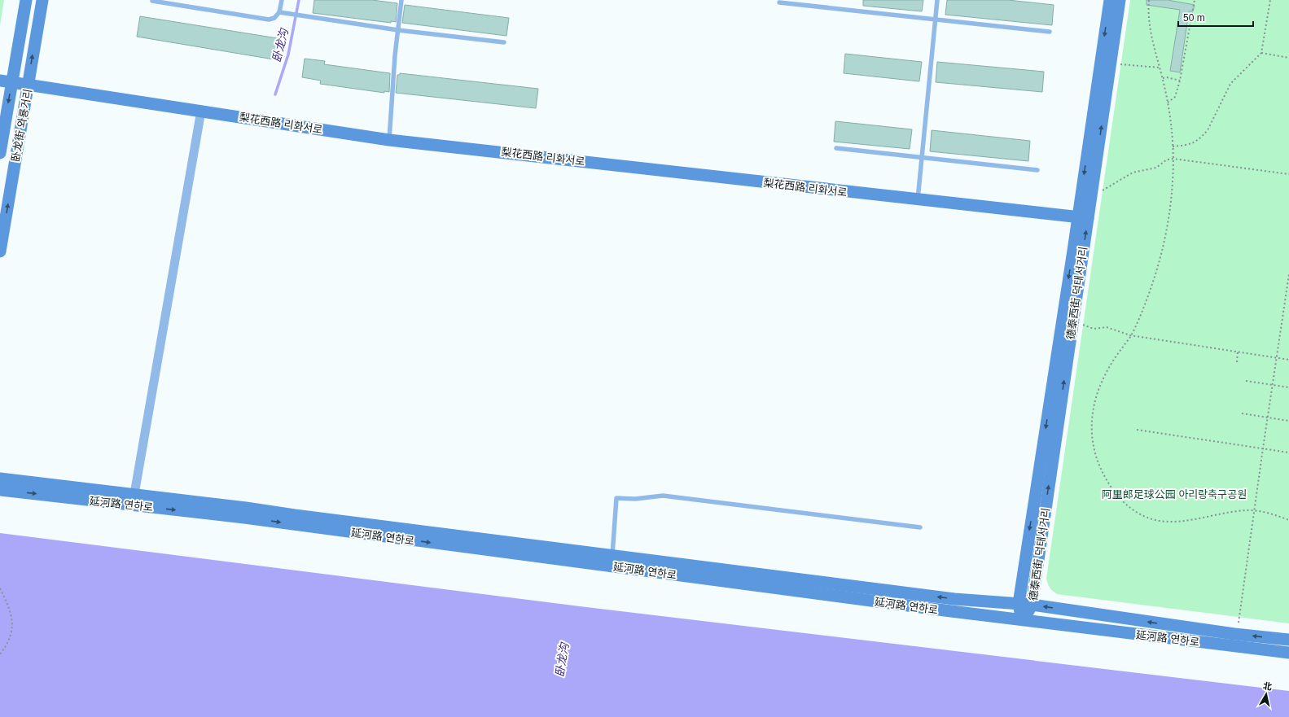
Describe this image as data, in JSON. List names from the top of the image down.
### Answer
{
  "streets": {
    "street": [
      "梨花西路 리화서로",
      "卧龙街 와룡거리",
      "德泰西街 덕태서거리",
      "延河路 연하로"
    ]
  },
  "crossings": [
    ["梨花西路 리화서로", "卧龙街 와룡거리"],
    ["梨花西路 리화서로", "德泰西街 덕태서거리"],
    ["德泰西街 덕태서거리", "延河路 연하로"]
  ],
  "water": ["卧龙沟"],
  "parks": ["阿里郎足球公园 아리랑축구공원"],
  "scale_bar": "50 m",
  "north": "top"
}
